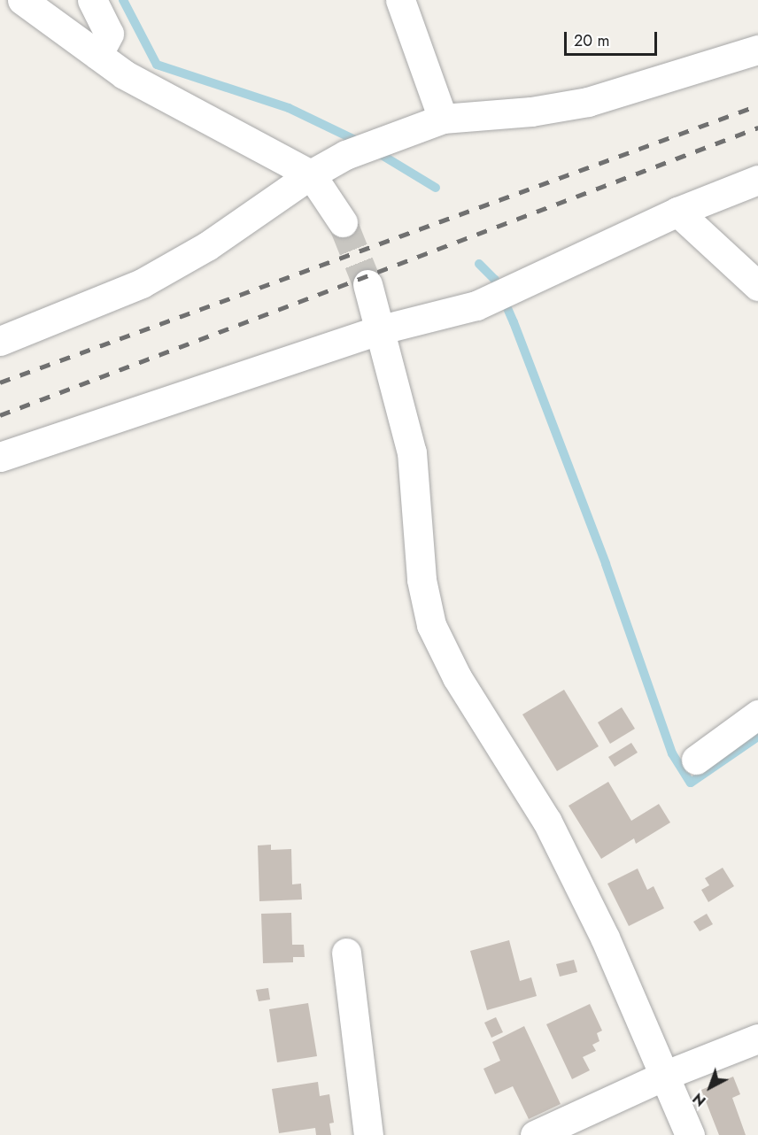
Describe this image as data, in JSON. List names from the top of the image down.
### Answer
{
  "scale_bar": "20 m",
  "north": "bottom left"
}
